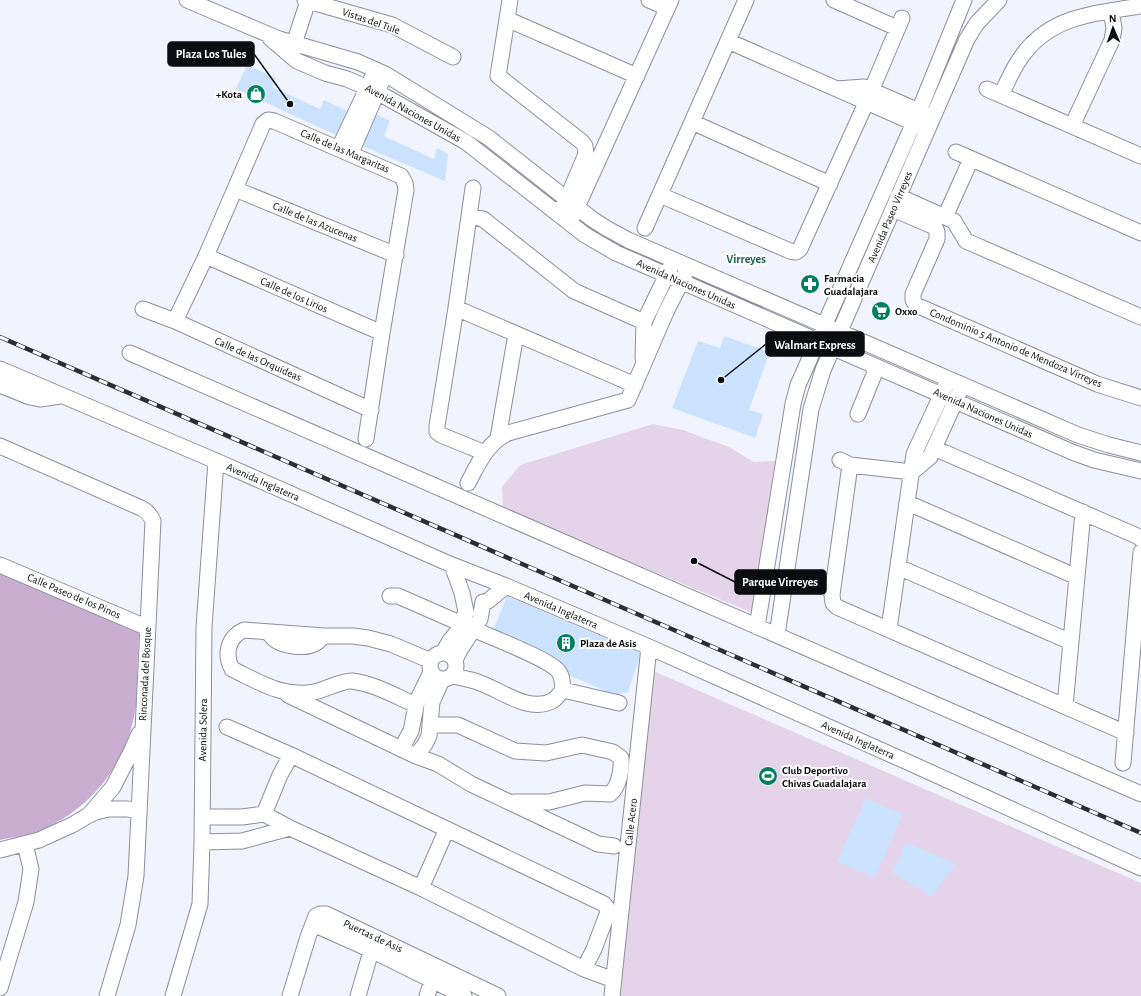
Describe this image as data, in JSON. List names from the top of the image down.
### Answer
{
  "streets": {
    "street": [
      "Vistas del Tule",
      "Avenida Naciones Unidas",
      "Calle de las Margaritas",
      "Avenida Paseo Virreyes",
      "Calle de las Azucenas",
      "Calle de los Lirios",
      "Condominio 5 Antonio de Mendoza Virreyes",
      "Calle de las Orquídeas",
      "Avenida Inglaterra",
      "Calle Paseo de los Pinos",
      "Rinconada del Bosque",
      "Avenida Solera",
      "Calle Acero",
      "Puertas de Asis"
    ]
  },
  "crossings": [
    ["Vistas del Tule", "Avenida Naciones Unidas"],
    ["Avenida Naciones Unidas", "Avenida Paseo Virreyes"],
    ["Calle de las Margaritas", "Calle de las Azucenas"],
    ["Avenida Paseo Virreyes", "Condominio 5 Antonio de Mendoza Virreyes"],
    ["Avenida Inglaterra", "Avenida Solera"],
    ["Avenida Inglaterra", "Calle Acero"],
    ["Calle Paseo de los Pinos", "Rinconada del Bosque"]
  ],
  "districts": ["Virreyes"],
  "places": {
    "shop": ["+Kota"],
    "other": ["Plaza Los Tules", "Walmart Express", "Parque Virreyes"],
    "pharmacy": ["Farmacia Guadalajara"],
    "supermarket": ["Oxxo"],
    "building": ["Plaza de Asis"],
    "sports": ["Club Deportivo Chivas Guadalajara"]
  },
  "north": "top"
}
